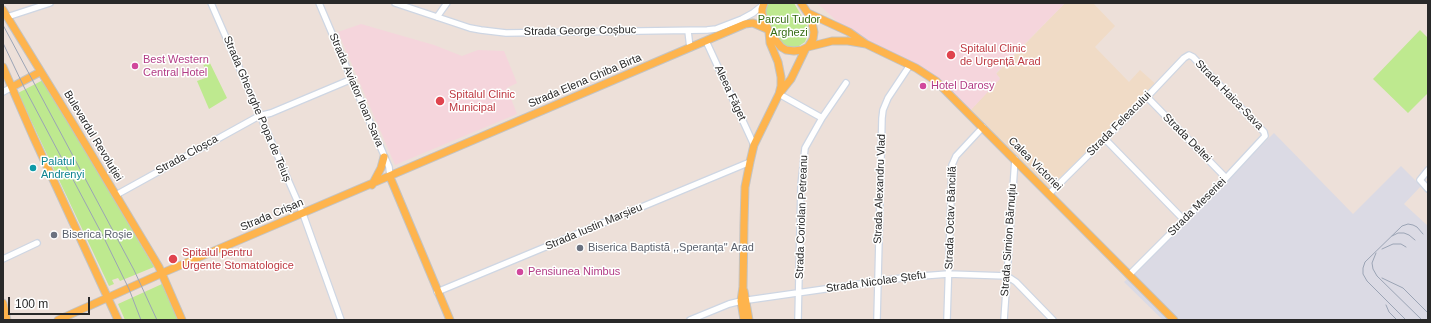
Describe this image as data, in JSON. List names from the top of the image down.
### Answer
{
  "streets": {
    "main road": [
      "Strada Elena Ghiba Birta",
      "Bulevardul Revoluției",
      "Calea Victoriei",
      "Strada Crișan"
    ],
    "street": [
      "Strada George Coșbuc",
      "Strada Aviator Ioan Sava",
      "Aleea Făget",
      "Strada Haica-Sava",
      "Strada Gheorghe Popa de Teiuș",
      "Strada Feleacului",
      "Strada Deltei",
      "Strada Cloșca",
      "Strada Alexandru Vlad",
      "Strada Meseriei",
      "Strada Coriolan Petreanu",
      "Strada Octav Băncilă",
      "Strada Iustin Marșieu",
      "Strada Simion Bărnuțiu",
      "Strada Nicolae Ștefu"
    ]
  },
  "crossings": [
    ["Strada Elena Ghiba Birta", "Strada Aviator Ioan Sava"],
    ["Strada Elena Ghiba Birta", "Aleea Făget"],
    ["Strada Elena Ghiba Birta", "Calea Victoriei"],
    ["Strada Elena Ghiba Birta", "Strada Crișan"],
    ["Strada Aviator Ioan Sava", "Strada Cloșca"],
    ["Strada Aviator Ioan Sava", "Strada Crișan"],
    ["Strada Haica-Sava", "Strada Feleacului"],
    ["Strada Haica-Sava", "Strada Meseriei"],
    ["Strada Gheorghe Popa de Teiuș", "Strada Cloșca"],
    ["Strada Gheorghe Popa de Teiuș", "Strada Crișan"],
    ["Strada Feleacului", "Strada Deltei"],
    ["Strada Feleacului", "Calea Victoriei"],
    ["Bulevardul Revoluției", "Strada Cloșca"],
    ["Bulevardul Revoluției", "Strada Crișan"],
    ["Strada Deltei", "Strada Meseriei"],
    ["Calea Victoriei", "Strada Alexandru Vlad"],
    ["Calea Victoriei", "Strada Meseriei"],
    ["Calea Victoriei", "Strada Octav Băncilă"],
    ["Calea Victoriei", "Strada Simion Bărnuțiu"],
    ["Strada Alexandru Vlad", "Strada Nicolae Ștefu"],
    ["Strada Coriolan Petreanu", "Strada Nicolae Ștefu"],
    ["Strada Octav Băncilă", "Strada Nicolae Ștefu"],
    ["Strada Simion Bărnuțiu", "Strada Nicolae Ștefu"]
  ],
  "parks": ["Parcul Tudor Arghezi"],
  "places": [
    "Spitalul Clinic de Urgență Arad",
    "Best Western Central Hotel",
    "Hotel Darosy",
    "Spitalul Clinic Municipal",
    "Palatul Andrenyi",
    "Biserica Roșie",
    "Biserica Baptistă ,,Speranța\" Arad",
    "Spitalul pentru Urgente Stomatologice",
    "Pensiunea Nimbus"
  ],
  "scale_bar": "100 m"
}
